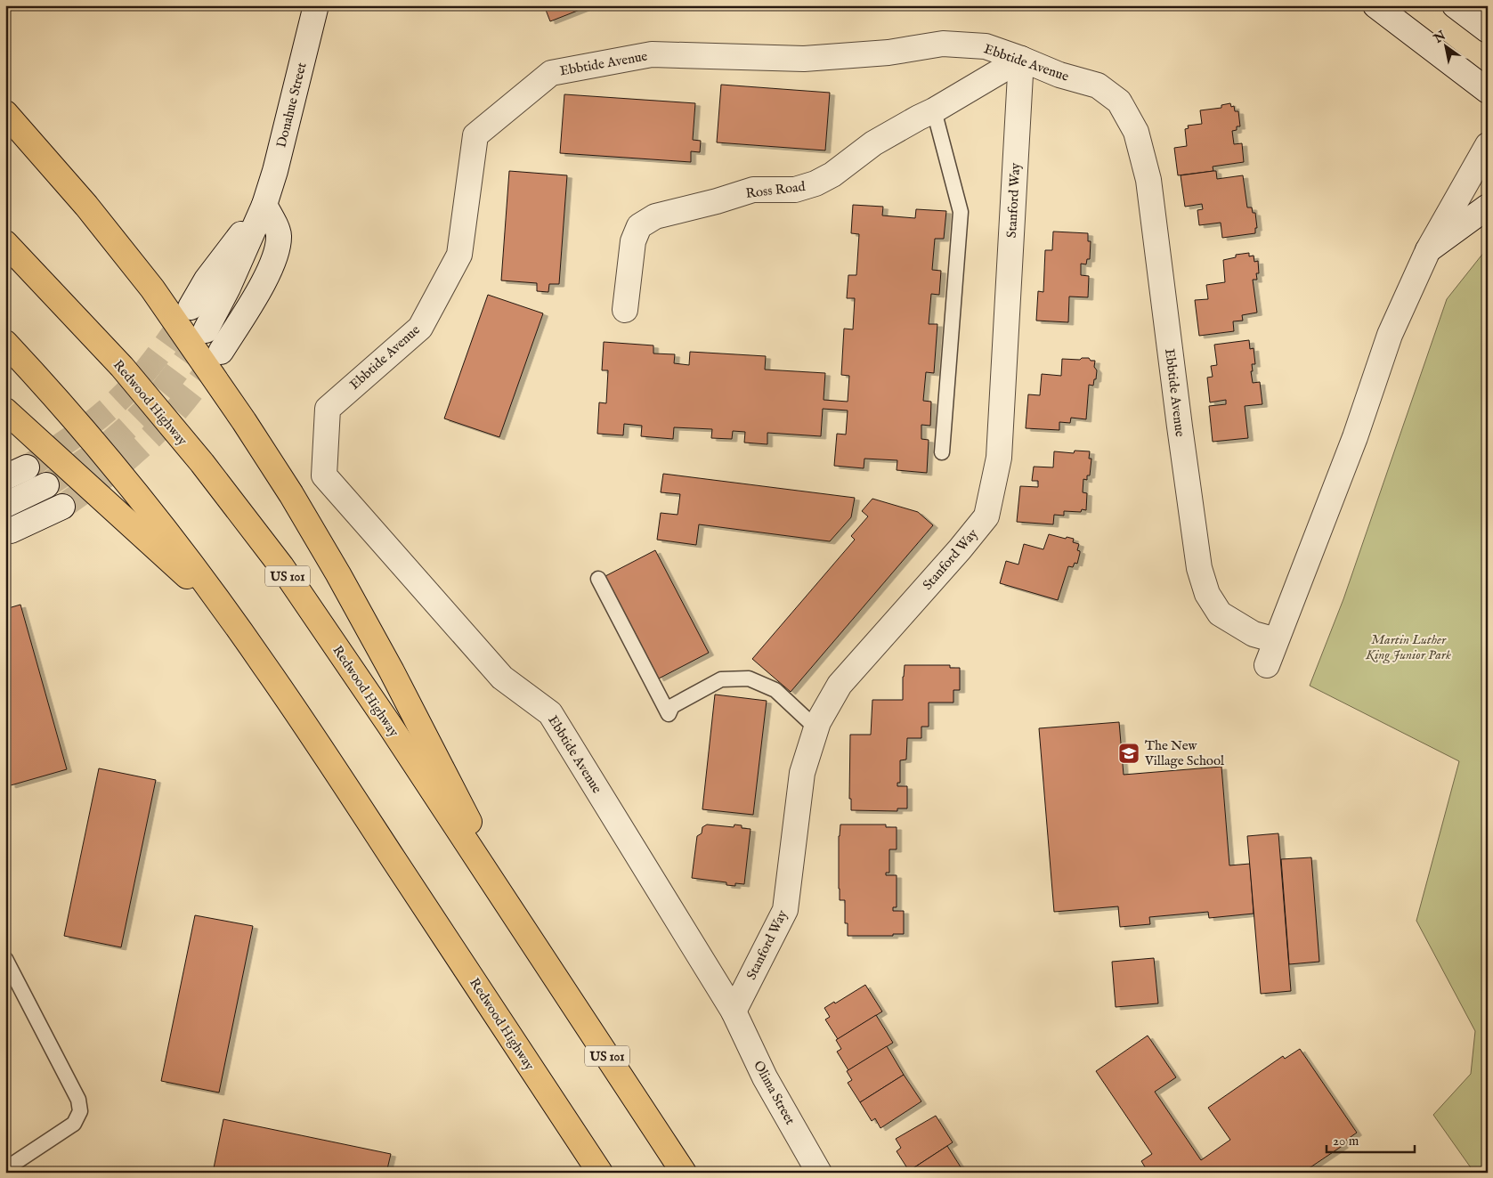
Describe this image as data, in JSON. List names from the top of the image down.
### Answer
{
  "streets": {
    "highway": ["Redwood Highway", "US 101"],
    "street": [
      "Ebbtide Avenue",
      "Donahue Street",
      "Ross Road",
      "Stanford Way",
      "Olima Street"
    ]
  },
  "crossings": [
    ["Ebbtide Avenue", "Ross Road"],
    ["Ebbtide Avenue", "Stanford Way"],
    ["Ebbtide Avenue", "Olima Street"],
    ["Ross Road", "Stanford Way"],
    ["Stanford Way", "Olima Street"]
  ],
  "parks": ["Martin Luther King Junior Park"],
  "places": {
    "school or university": ["The New Village School"]
  },
  "scale_bar": "20 m",
  "north": "top left"
}
